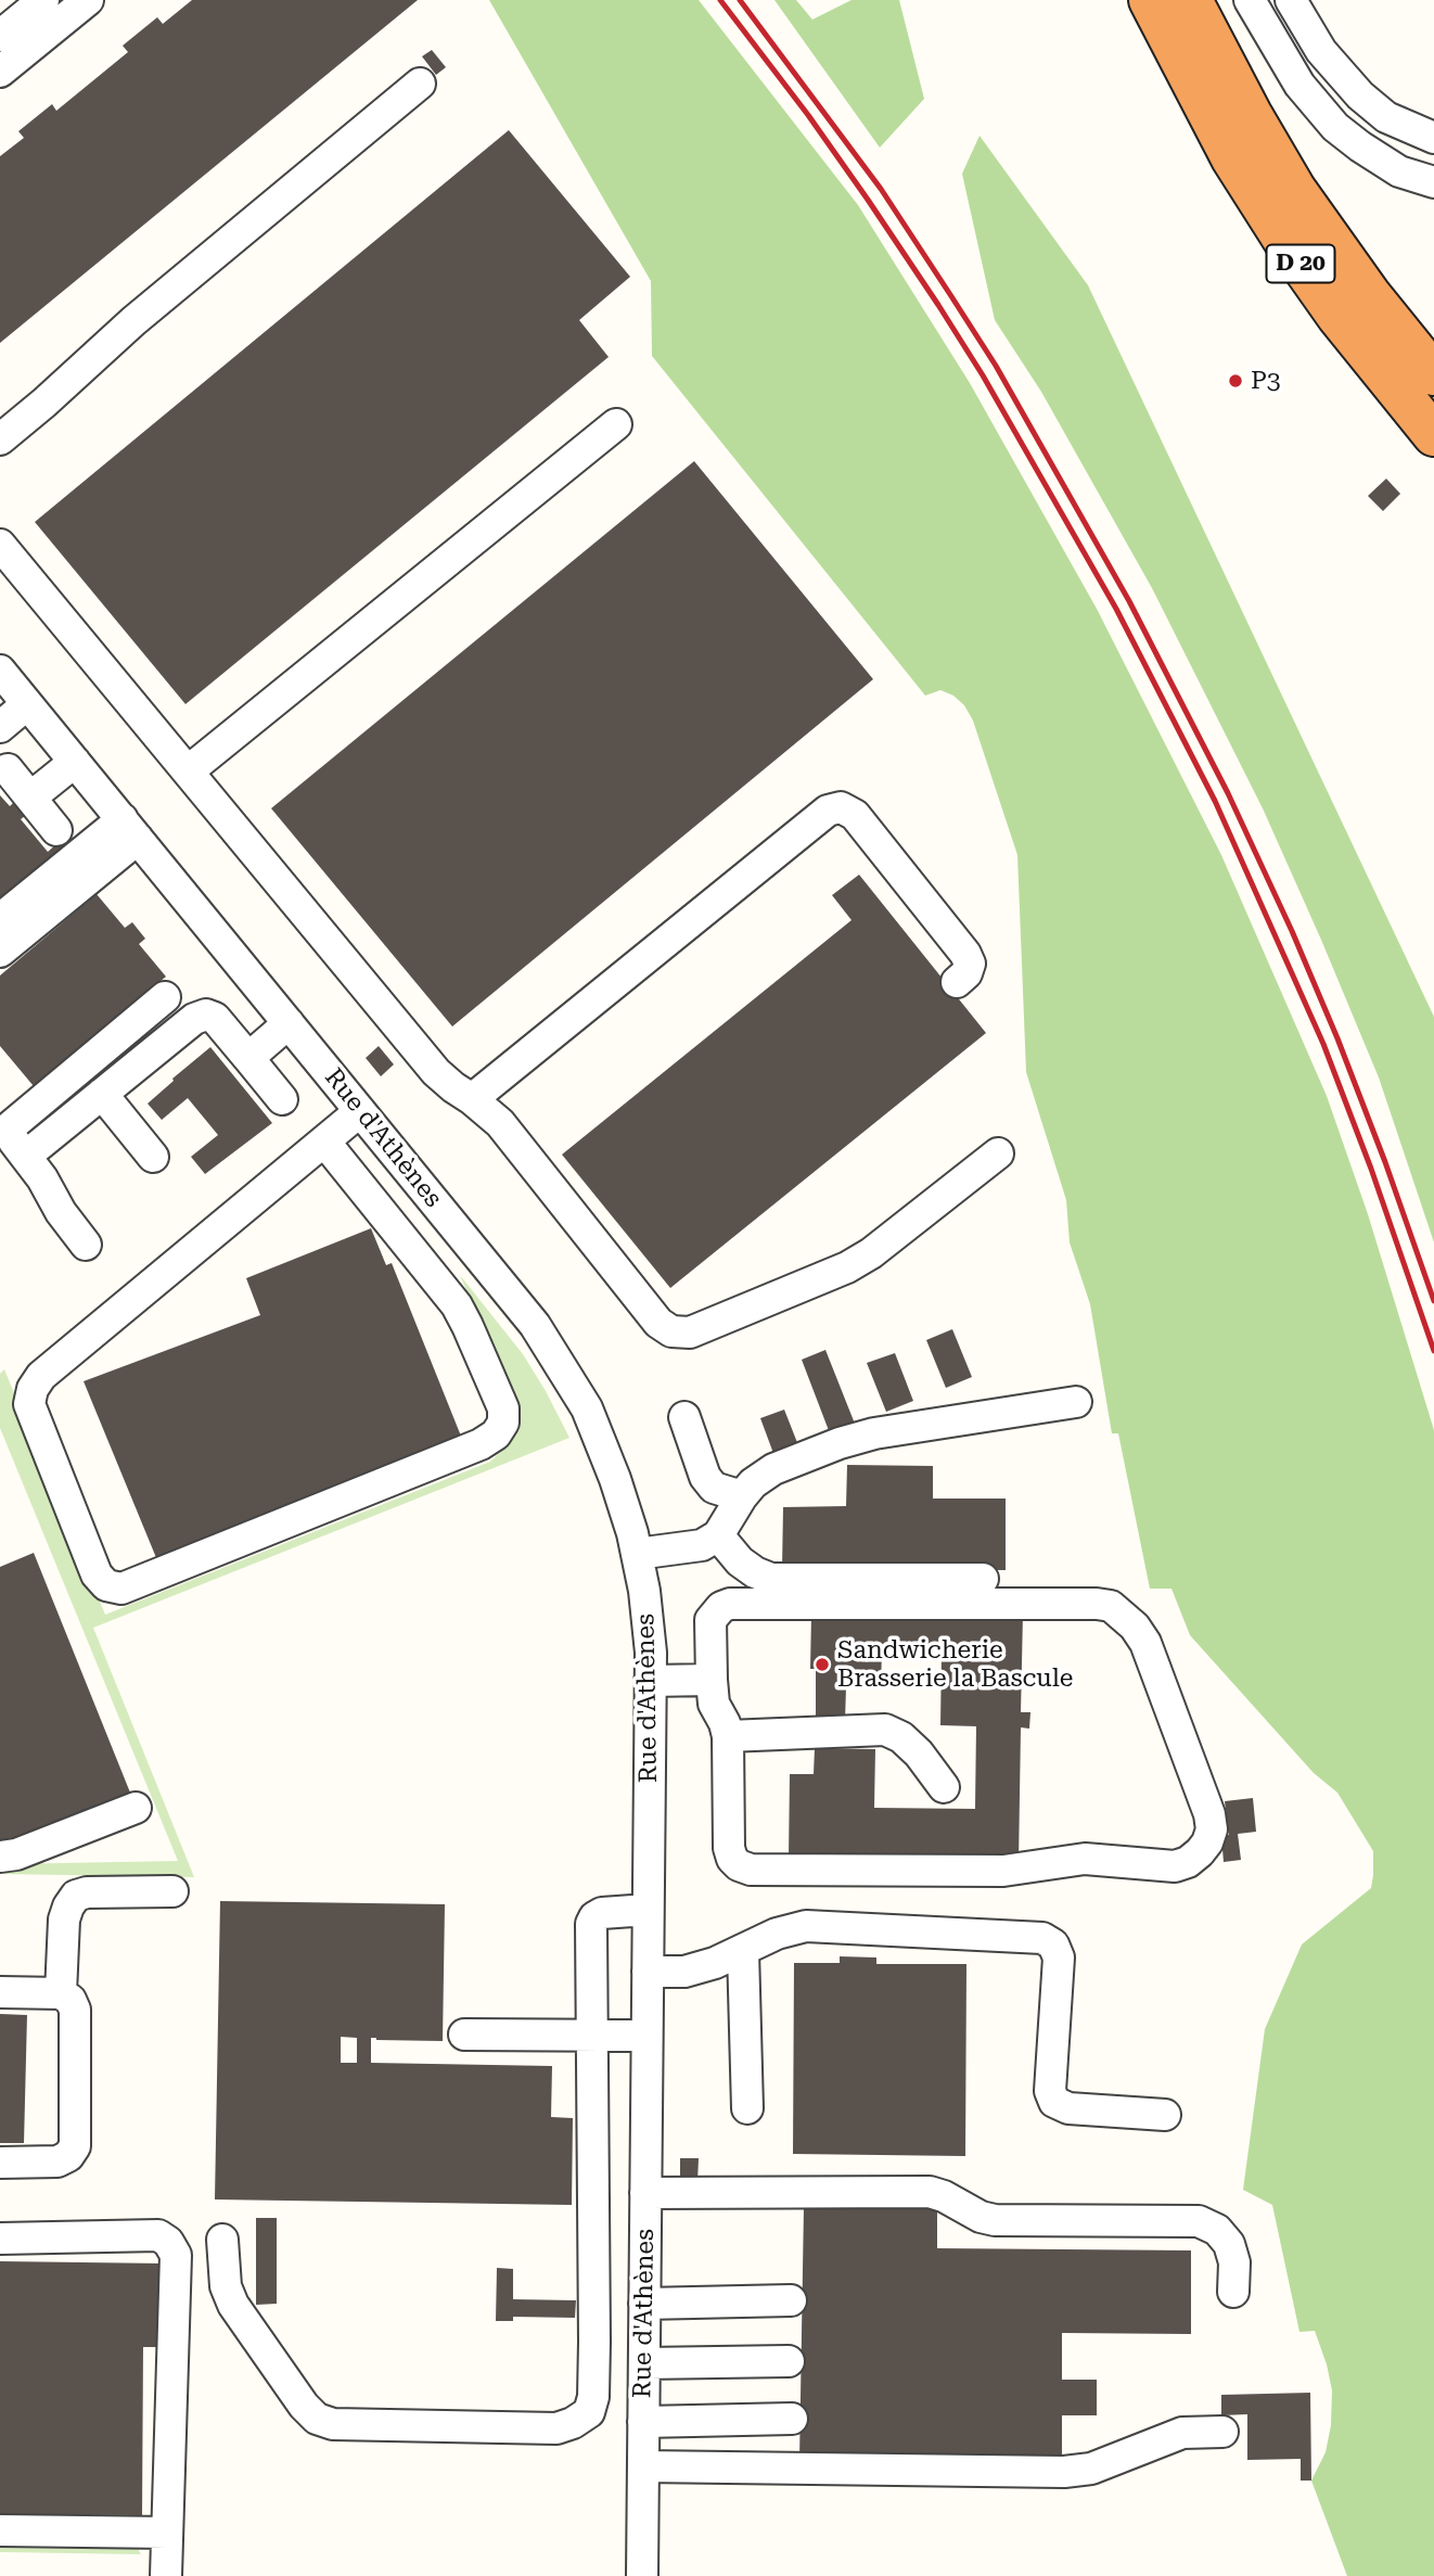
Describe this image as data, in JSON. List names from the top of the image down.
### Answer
{
  "streets": {
    "highway": ["D 20"],
    "street": ["Rue d'Athènes"]
  },
  "places": ["P3", "Sandwicherie Brasserie la Bascule"]
}
